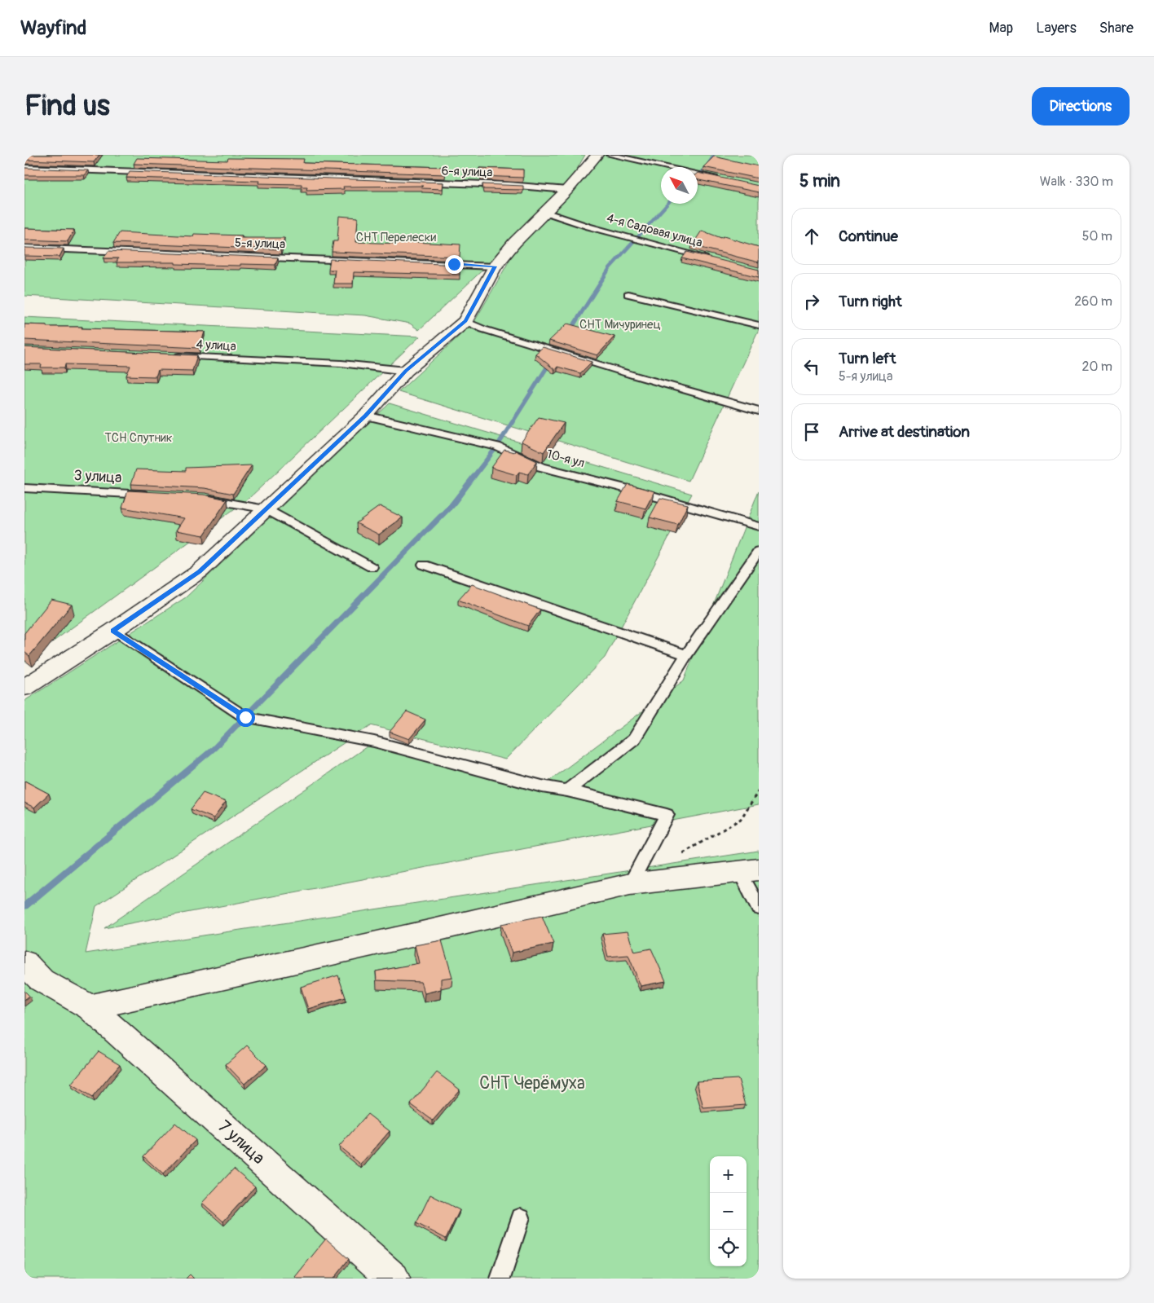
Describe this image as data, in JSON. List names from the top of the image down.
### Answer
{
  "streets": {
    "street": ["7 улица"],
    "lane": [
      "6-я улица",
      "4-я Садовая улица",
      "5-я улица",
      "4 улица",
      "10-я ул",
      "3 улица"
    ]
  },
  "parks": [
    "СНТ Перелески",
    "СНТ Мичуринец",
    "ТСН Спутник",
    "СНТ Черёмуха"
  ],
  "north": "top left",
  "page": {
    "header": "Wayfind",
    "nav": ["Map", "Layers", "Share"],
    "buttons": "Directions",
    "title": "Find us",
    "heading": ["5 min", "Walk · 330 m"],
    "list": [
      ["Continue", "50 m"],
      ["Turn right", "260 m"],
      ["Turn left", "5-я улица", "20 m"],
      "Arrive at destination"
    ],
    "map_buttons": ["+", "−"]
  }
}
